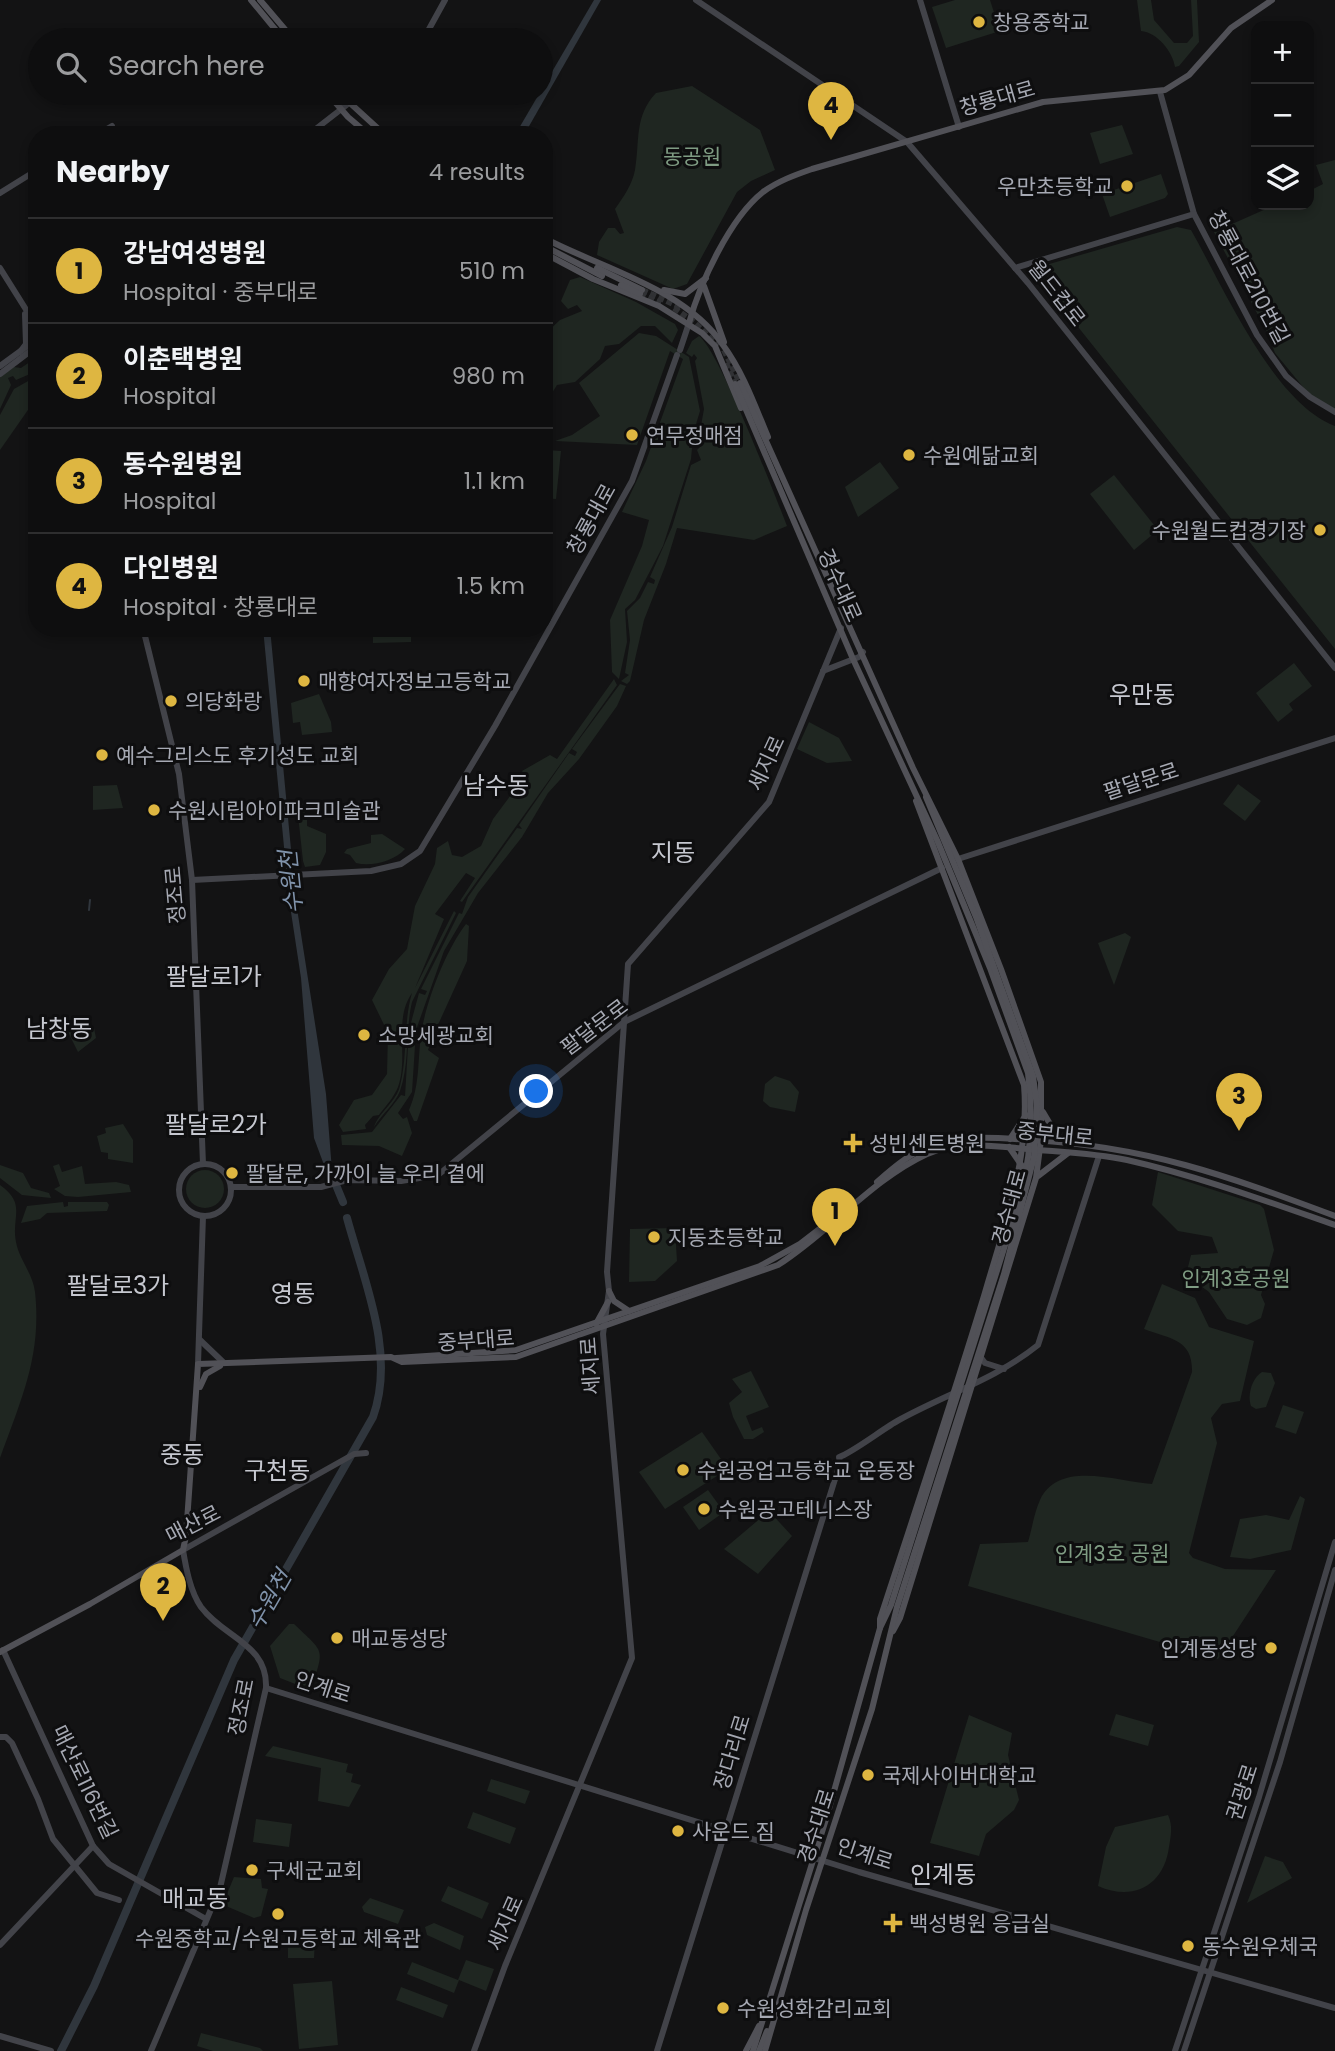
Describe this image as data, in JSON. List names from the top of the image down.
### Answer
{
  "streets": {
    "main road": [
      "창룡대로",
      "경수대로",
      "정조로",
      "중부대로",
      "매산로"
    ],
    "street": [
      "창룡대로210번길",
      "월드컵로",
      "세지로",
      "팔달문로",
      "인계로",
      "장다리로",
      "매산로116번길",
      "권광로"
    ]
  },
  "crossings": [
    ["창룡대로", "창룡대로210번길"],
    ["창룡대로", "월드컵로"],
    ["창룡대로", "정조로"],
    ["경수대로", "세지로"],
    ["경수대로", "팔달문로"],
    ["경수대로", "중부대로"],
    ["경수대로", "인계로"],
    ["경수대로", "장다리로"],
    ["세지로", "팔달문로"],
    ["세지로", "중부대로"],
    ["세지로", "인계로"],
    ["팔달문로", "정조로"],
    ["정조로", "중부대로"],
    ["정조로", "매산로"],
    ["정조로", "인계로"],
    ["정조로", "매산로116번길"],
    ["중부대로", "장다리로"],
    ["매산로", "매산로116번길"],
    ["인계로", "장다리로"],
    ["인계로", "권광로"]
  ],
  "districts": [
    "우만동",
    "남수동",
    "지동",
    "팔달로1가",
    "남창동",
    "팔달로2가",
    "팔달로3가",
    "영동",
    "중동",
    "구천동",
    "인계동",
    "매교동"
  ],
  "water": ["수원천"],
  "parks": ["동공원", "인계3호공원", "인계3호 공원"],
  "places": {
    "other": [
      "창용중학교",
      "우만초등학교",
      "연무정매점",
      "수원예닮교회",
      "수원월드컵경기장",
      "매향여자정보고등학교",
      "의당화랑",
      "예수그리스도 후기성도 교회",
      "수원시립아이파크미술관",
      "소망세광교회",
      "팔달문, 가까이 늘 우리 곁에",
      "지동초등학교",
      "수원공업고등학교 운동장",
      "수원공고테니스장",
      "매교동성당",
      "인계동성당",
      "국제사이버대학교",
      "사운드 짐",
      "구세군교회",
      "수원중학교/수원고등학교 체육관",
      "동수원우체국",
      "수원성화감리교회"
    ],
    "health": ["성빈센트병원", "백성병원 응급실"]
  },
  "page": {
    "map_buttons": ["+", "−"],
    "search": "Search here",
    "pins": [
      "4",
      "3",
      "1",
      "2"
    ],
    "heading": ["Nearby", "4 results"],
    "list": [
      {
        "mark": "1",
        "name": "강남여성병원",
        "note": "Hospital · 중부대로",
        "value": "510 m"
      },
      {
        "mark": "2",
        "name": "이춘택병원",
        "note": "Hospital",
        "value": "980 m"
      },
      {
        "mark": "3",
        "name": "동수원병원",
        "note": "Hospital",
        "value": "1.1 km"
      },
      {
        "mark": "4",
        "name": "다인병원",
        "note": "Hospital · 창룡대로",
        "value": "1.5 km"
      }
    ]
  }
}
